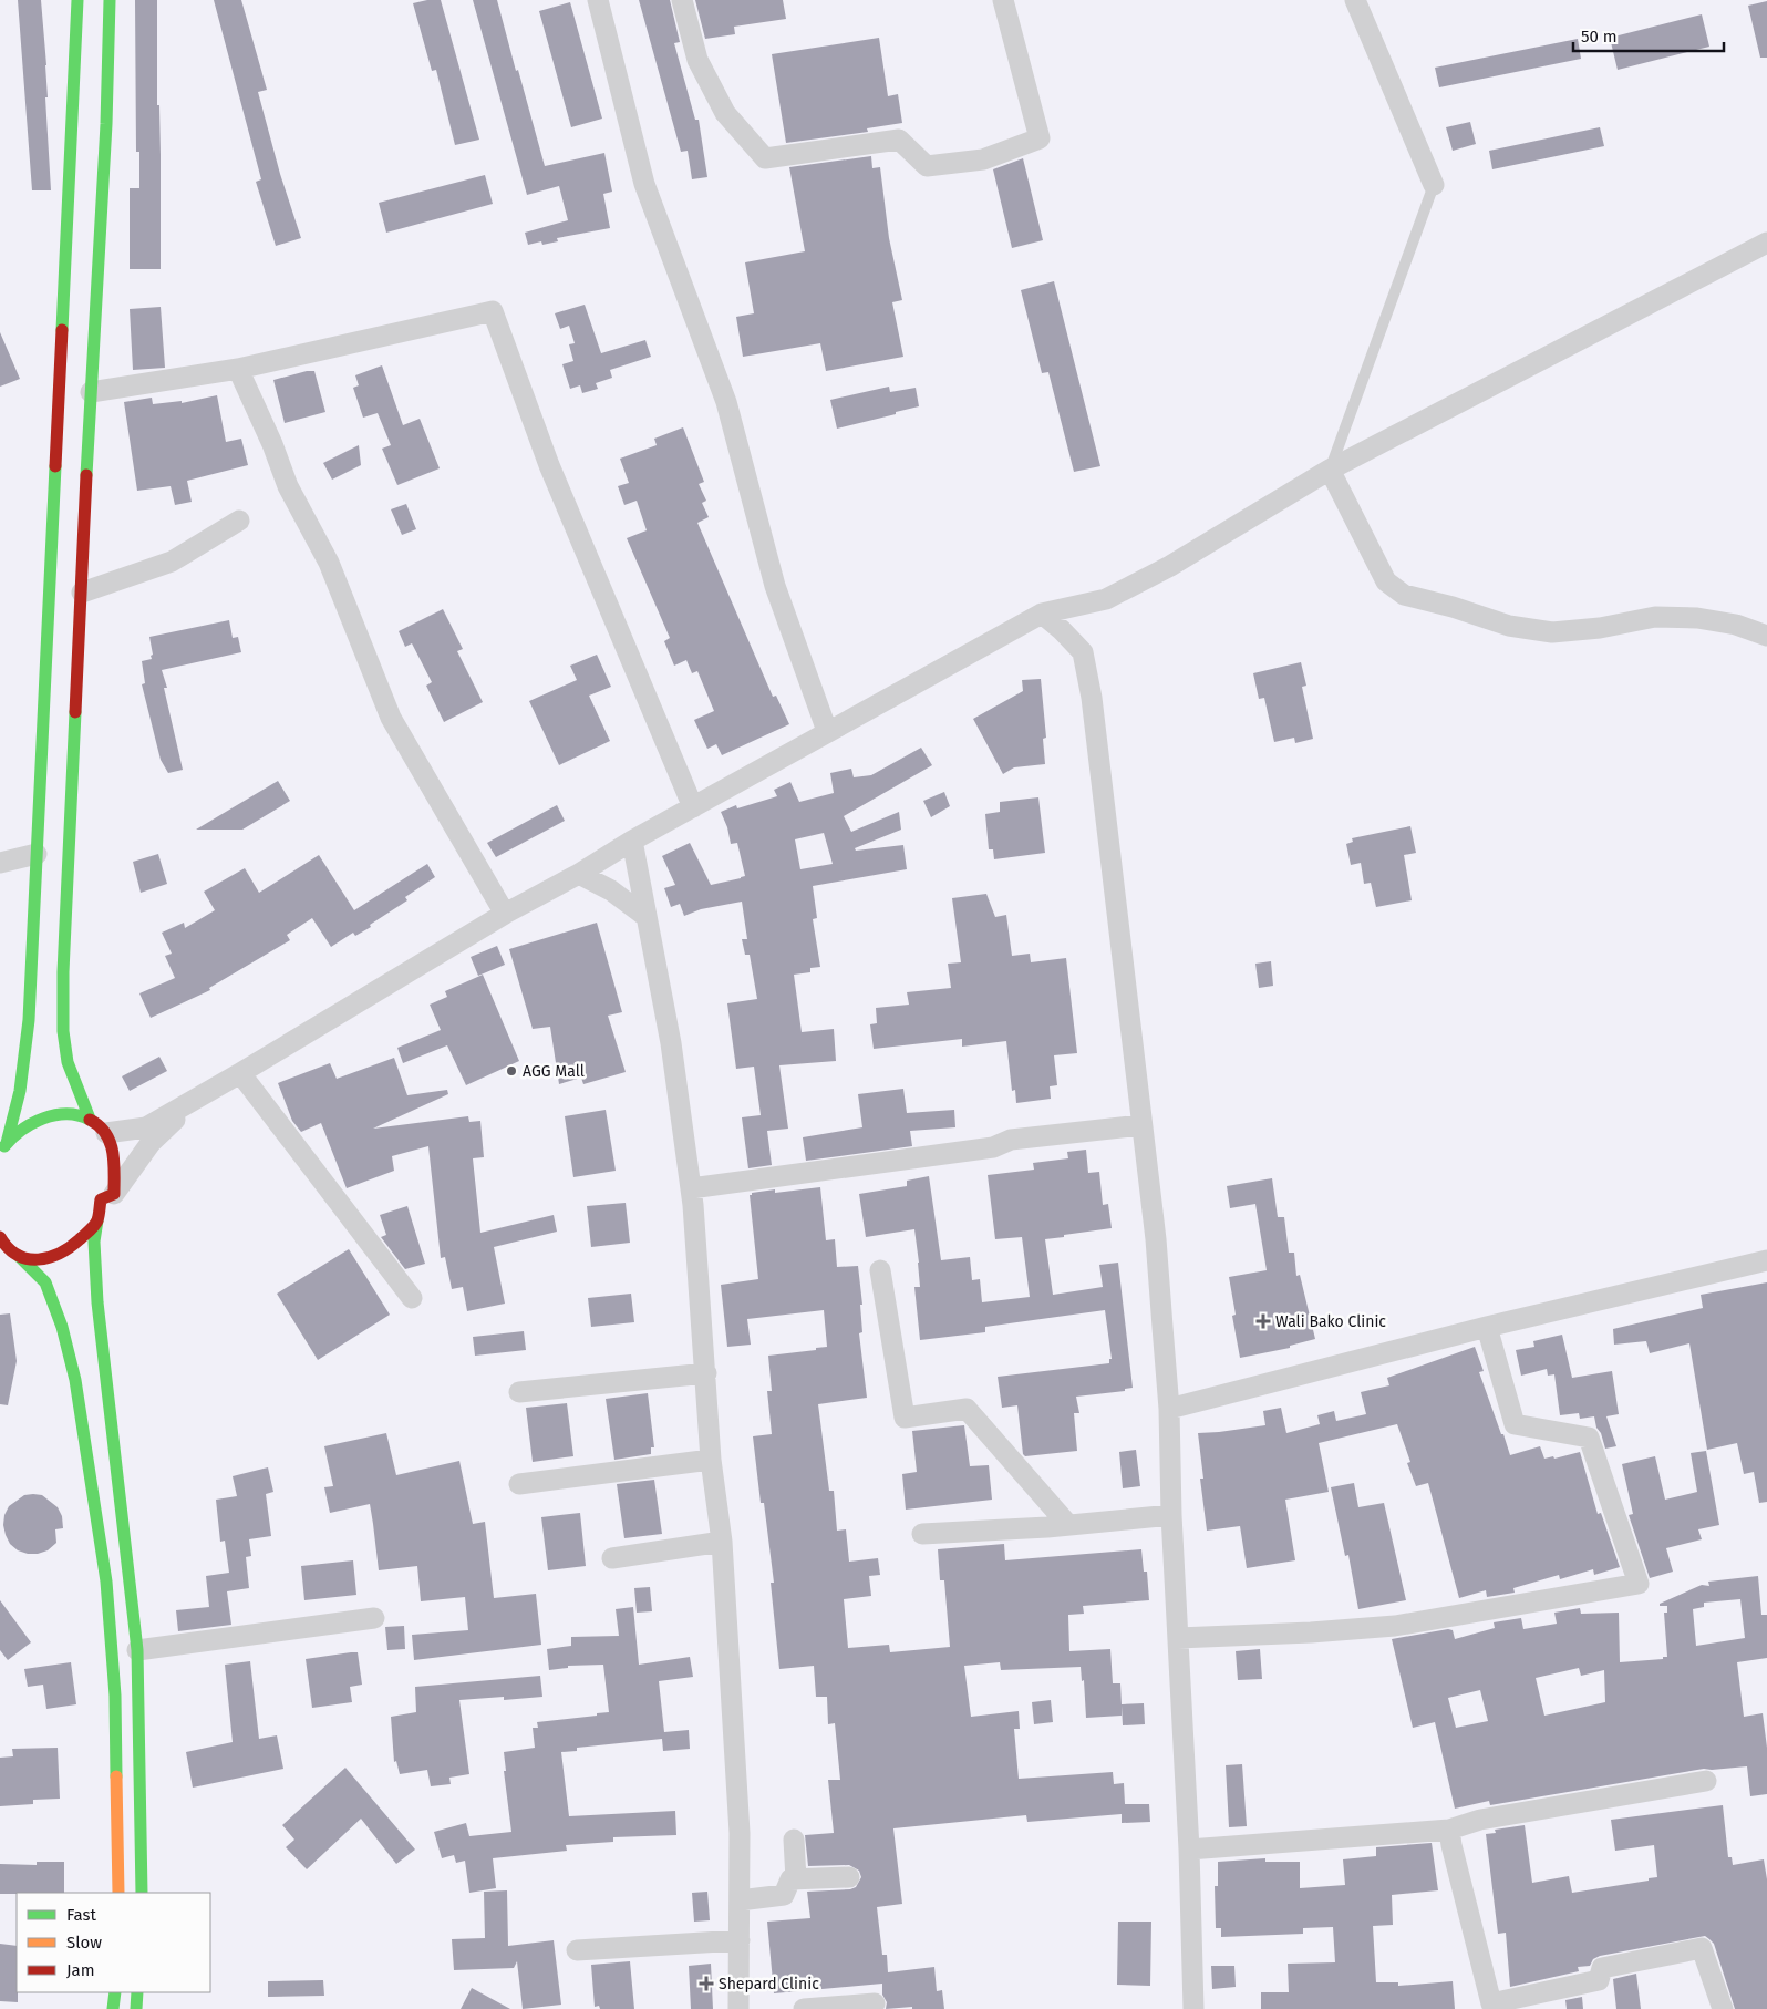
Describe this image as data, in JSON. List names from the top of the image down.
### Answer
{
  "places": {
    "other": ["AGG Mall"],
    "health": ["Wali Bako Clinic", "Shepard Clinic"]
  },
  "legend": ["Fast", "Slow", "Jam"],
  "scale_bar": "50 m"
}
